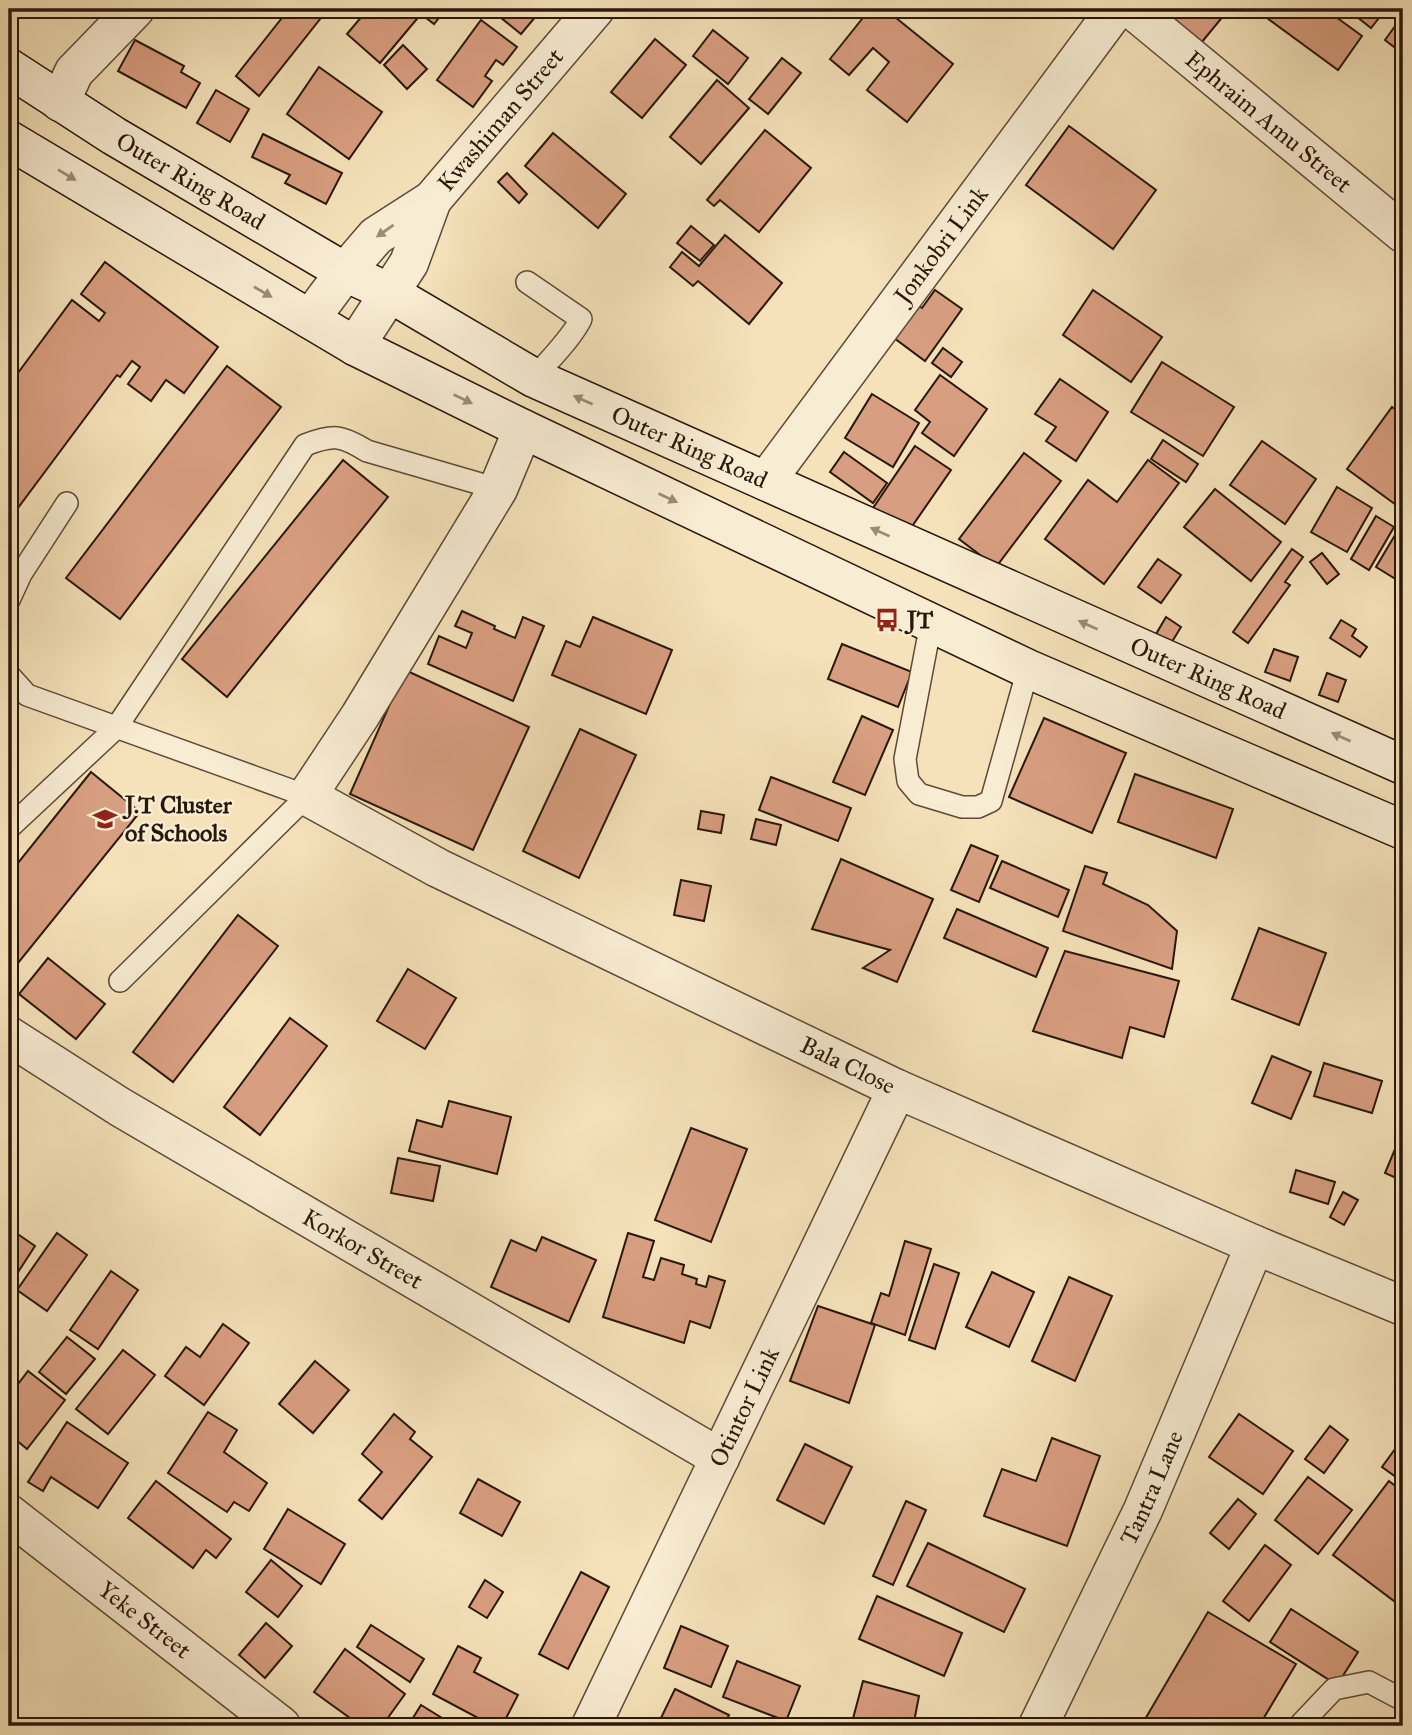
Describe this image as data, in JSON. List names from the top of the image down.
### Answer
{
  "streets": {
    "street": [
      "Kwashiman Street",
      "Ephraim Amu Street",
      "Outer Ring Road",
      "Jonkobri Link",
      "Bala Close",
      "Korkor Street",
      "Otintor Link",
      "Tantra Lane",
      "Yeke Street"
    ]
  },
  "crossings": [
    ["Kwashiman Street", "Outer Ring Road"],
    ["Outer Ring Road", "Jonkobri Link"],
    ["Bala Close", "Otintor Link"],
    ["Bala Close", "Tantra Lane"],
    ["Korkor Street", "Otintor Link"]
  ],
  "places": {
    "bus stop": ["JT"],
    "school or university": ["J.T Cluster of Schools"]
  }
}
